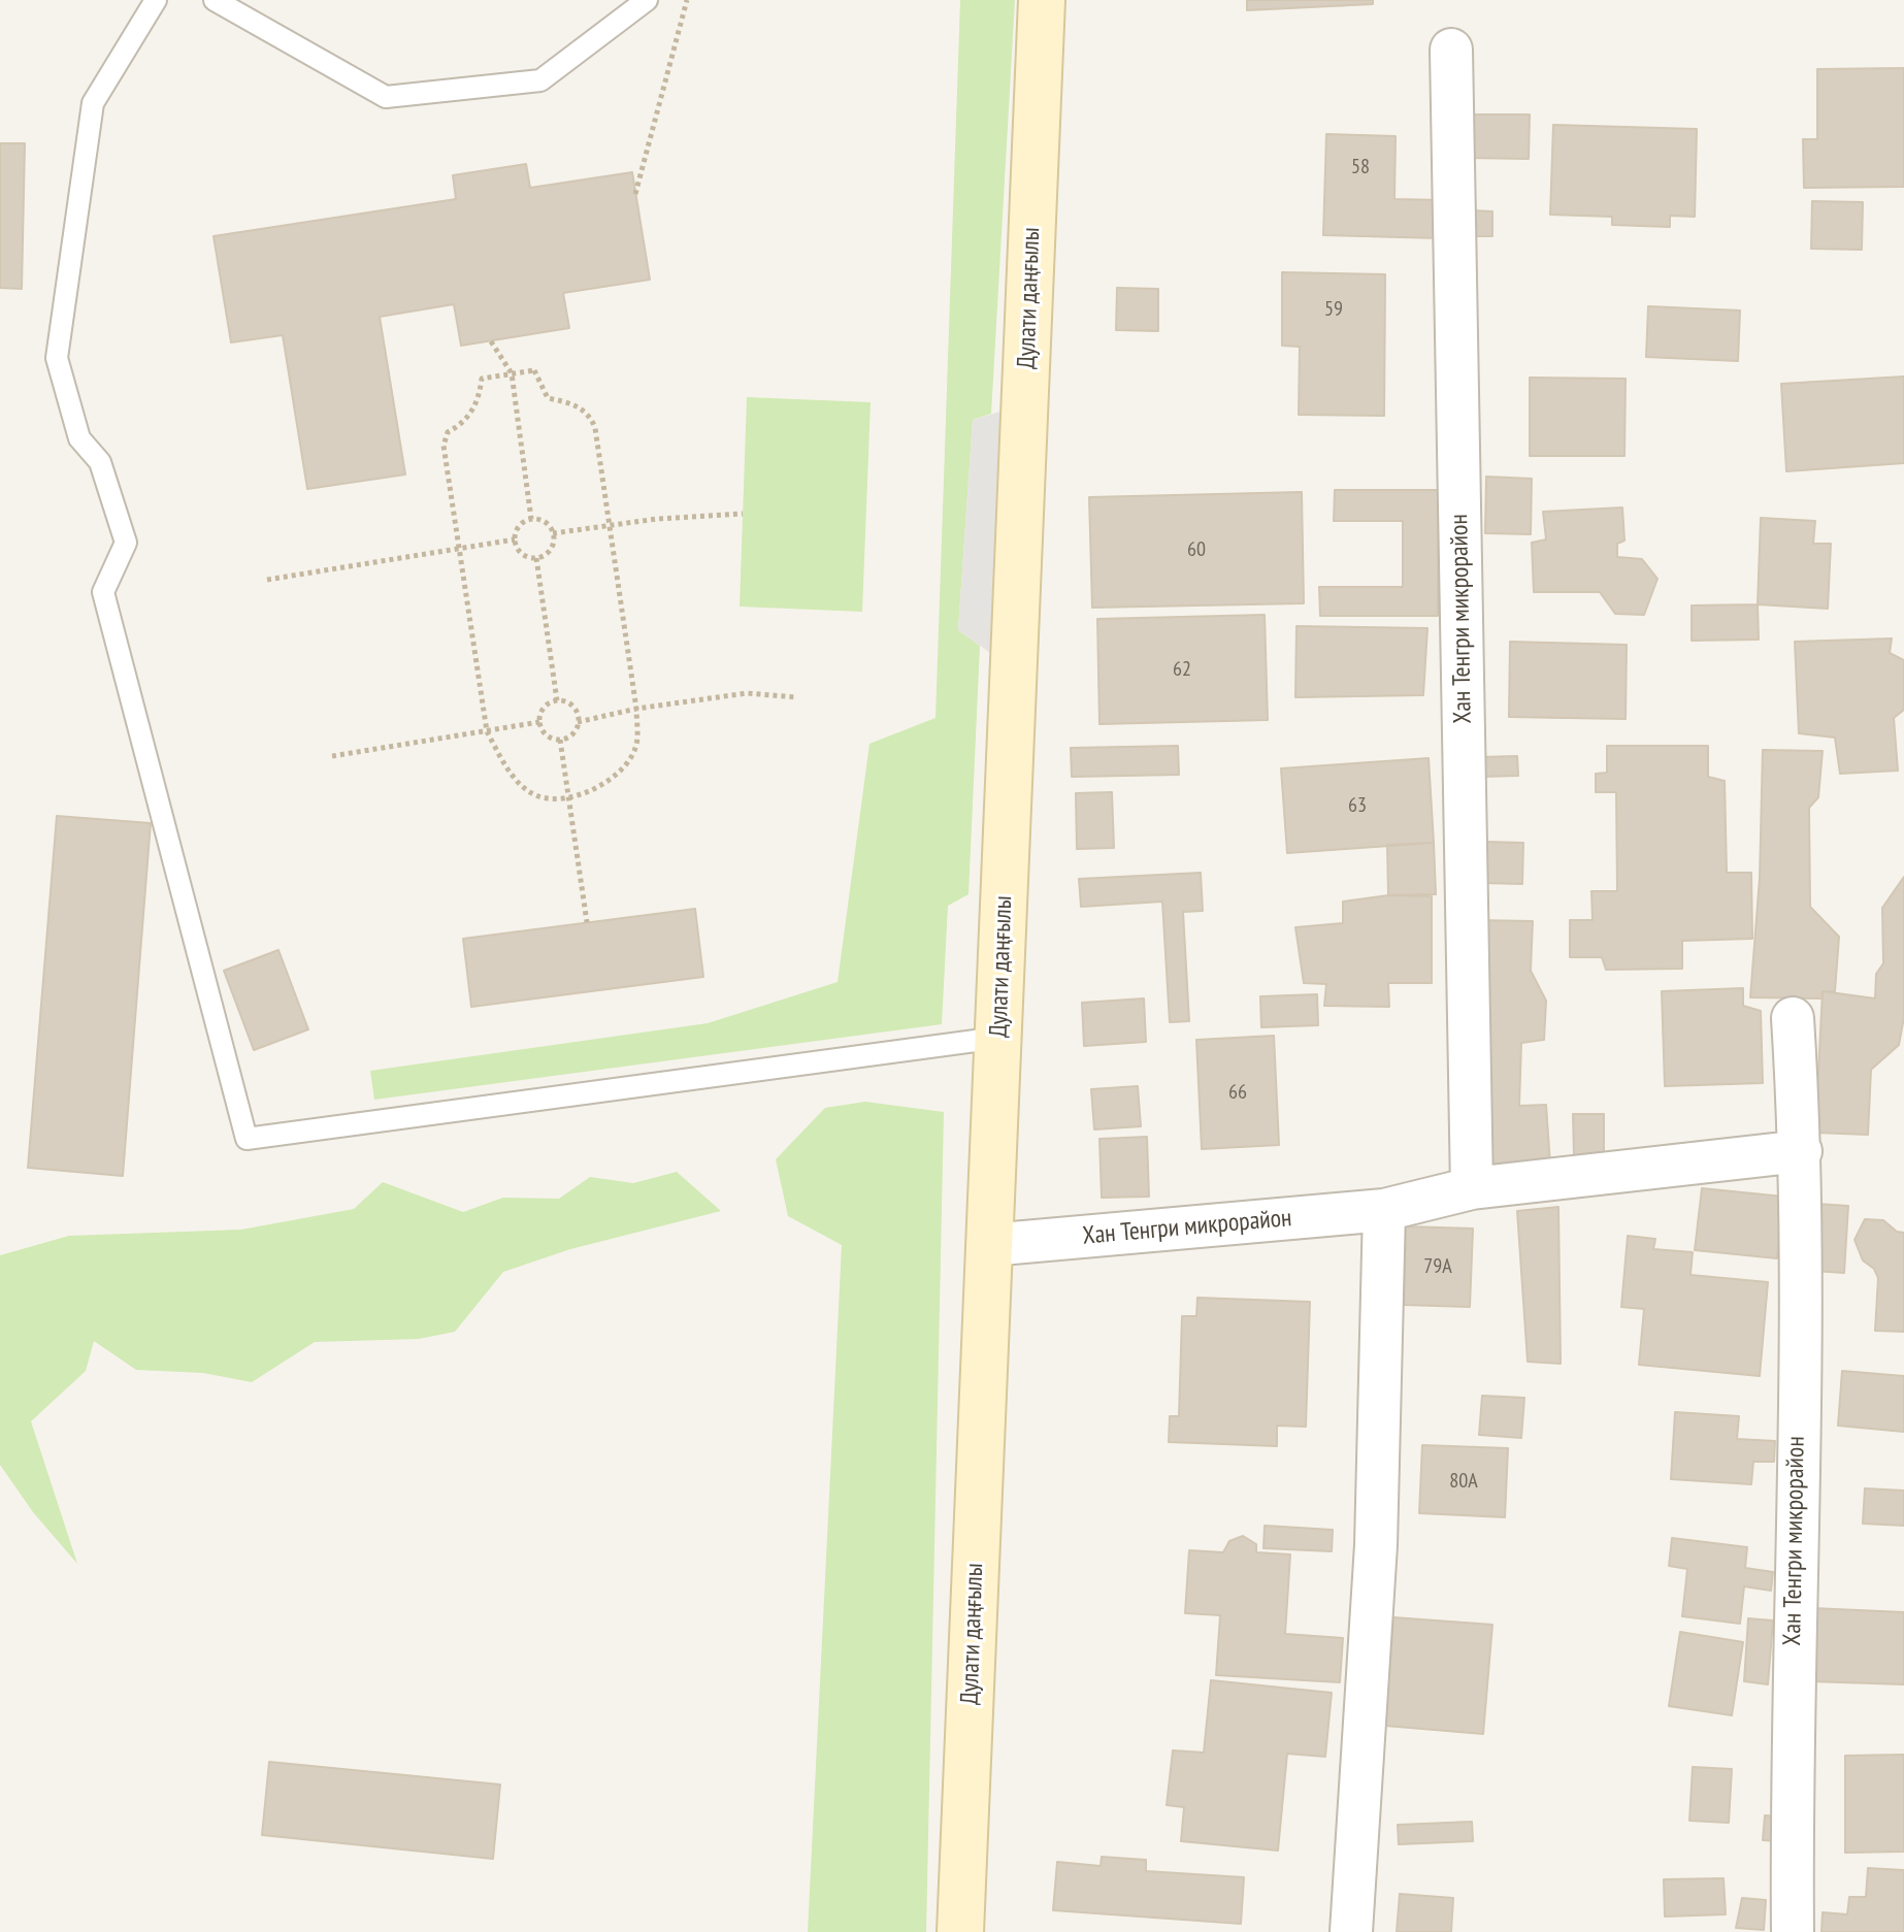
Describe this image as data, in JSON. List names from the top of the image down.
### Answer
{
  "streets": {
    "main road": ["Дулати даңғылы"],
    "street": ["Хан Тенгри микрорайон"]
  },
  "crossings": [
    ["Дулати даңғылы", "Хан Тенгри микрорайон"]
  ],
  "house_numbers": [
    "58",
    "59",
    "60",
    "62",
    "63",
    "66",
    "79А",
    "80А"
  ]
}
